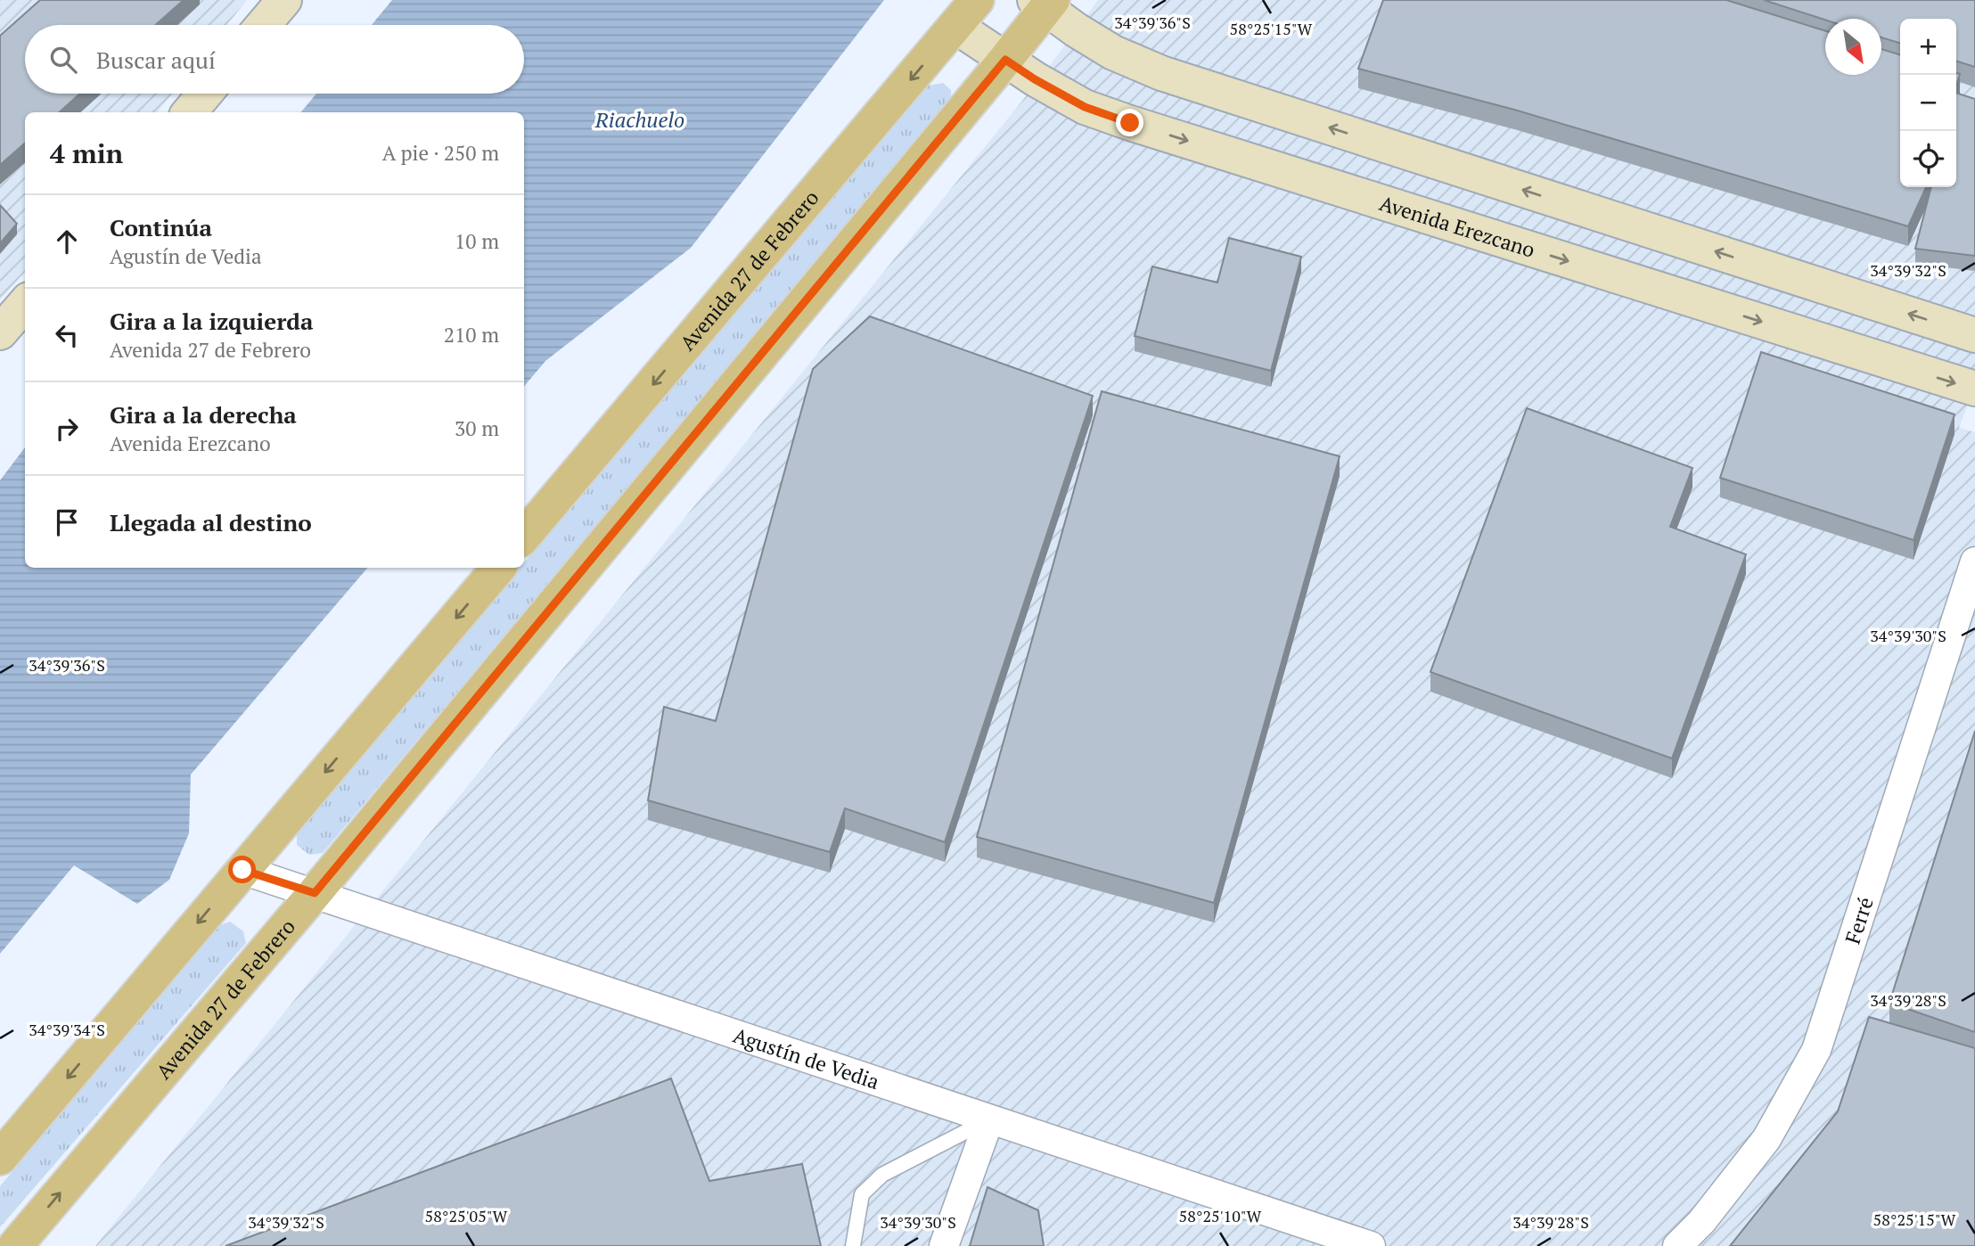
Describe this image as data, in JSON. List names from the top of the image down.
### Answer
{
  "streets": {
    "main road": ["Avenida 27 de Febrero"],
    "street": ["Avenida Erezcano", "Ferré", "Agustín de Vedia"]
  },
  "crossings": [
    ["Avenida Erezcano", "Avenida 27 de Febrero"],
    ["Avenida 27 de Febrero", "Agustín de Vedia"]
  ],
  "water": ["Riachuelo"],
  "north": "bottom right",
  "page": {
    "map_buttons": ["+", "−"],
    "search": "Buscar aquí",
    "heading": ["4 min", "A pie · 250 m"],
    "list": [
      ["Continúa", "Agustín de Vedia", "10 m"],
      ["Gira a la izquierda", "Avenida 27 de Febrero", "210 m"],
      ["Gira a la derecha", "Avenida Erezcano", "30 m"],
      "Llegada al destino"
    ]
  },
  "coordinates": [
    "34°39'36\"S",
    "58°25'15\"W",
    "34°39'32\"S",
    "34°39'30\"S",
    "34°39'28\"S",
    "34°39'34\"S",
    "58°25'05\"W",
    "58°25'10\"W"
  ]
}
